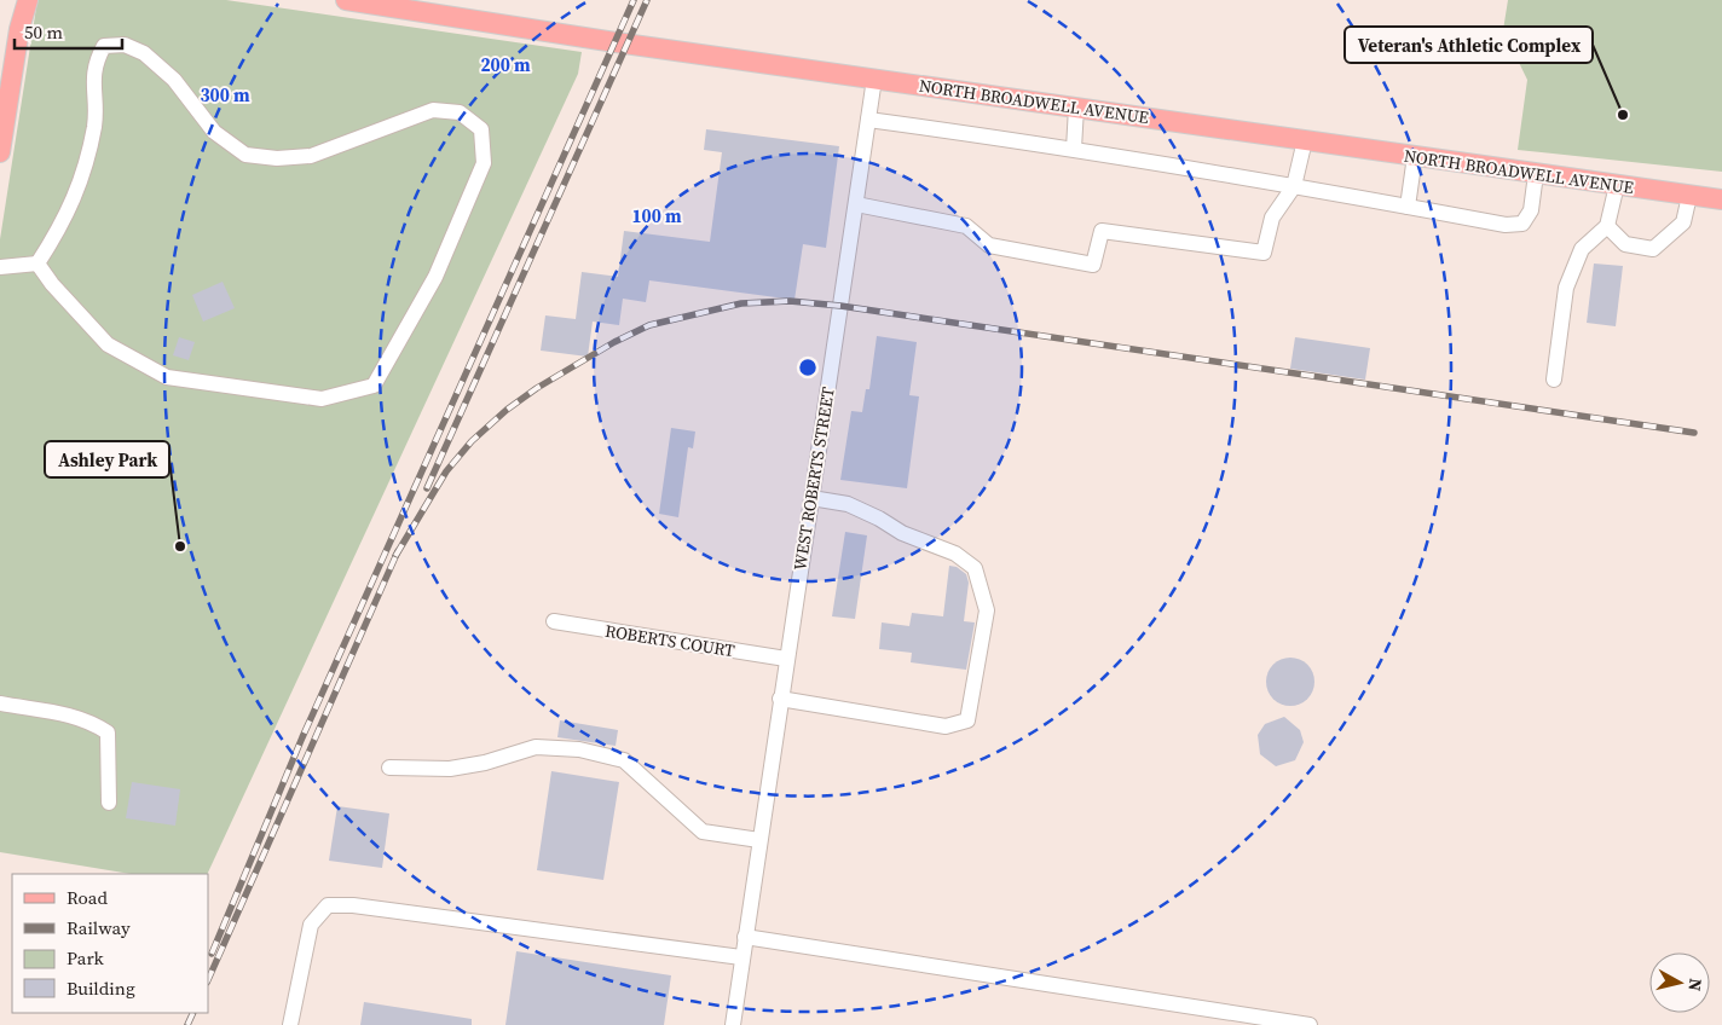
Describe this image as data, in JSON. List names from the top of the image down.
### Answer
{
  "streets": {
    "main road": ["NORTH BROADWELL AVENUE"],
    "street": ["WEST ROBERTS STREET", "ROBERTS COURT"]
  },
  "crossings": [
    ["NORTH BROADWELL AVENUE", "WEST ROBERTS STREET"],
    ["WEST ROBERTS STREET", "ROBERTS COURT"]
  ],
  "places": ["Veteran's Athletic Complex", "Ashley Park"],
  "legend": [
    "Road",
    "Railway",
    "Park",
    "Building"
  ],
  "scale_bar": "50 m",
  "north": "right",
  "rings": ["200 m", "300 m", "100 m"]
}
